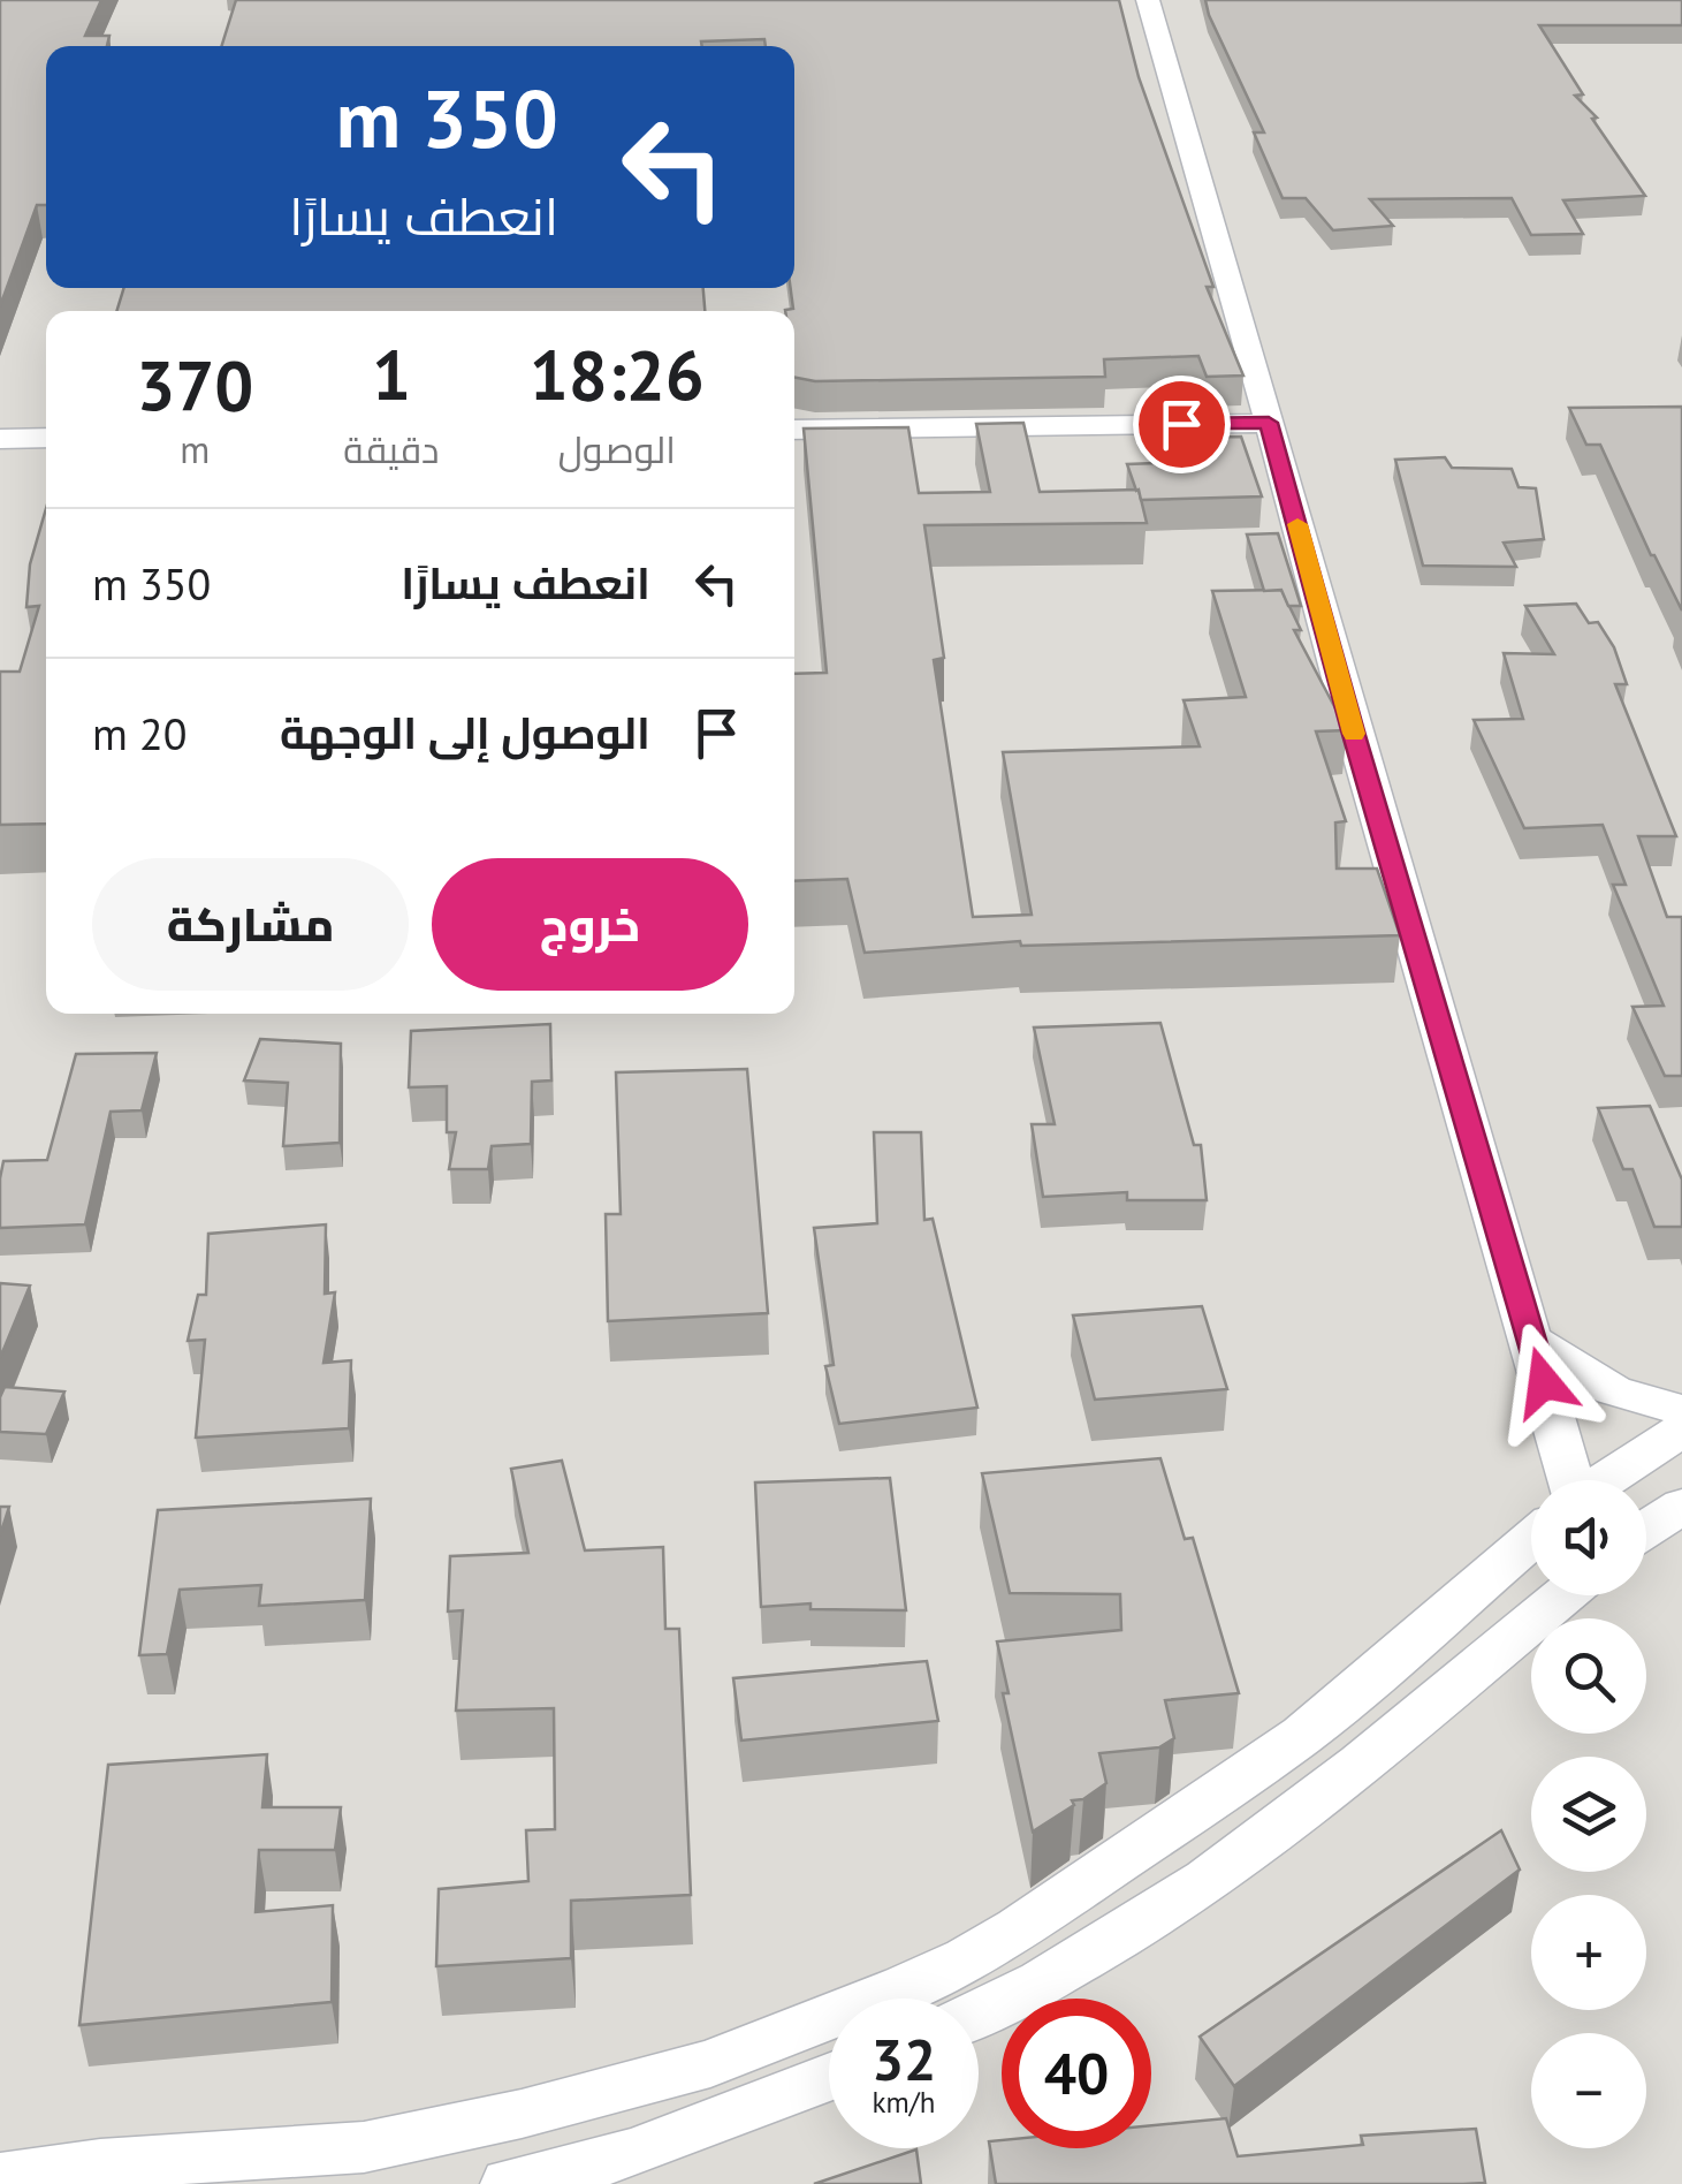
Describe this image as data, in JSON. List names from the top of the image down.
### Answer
{
  "page": {
    "turn": ["350 m", "انعطف يسارًا"],
    "eta": [
      "18:26",
      "الوصول",
      "1",
      "دقيقة",
      "370",
      "m"
    ],
    "list": [
      {
        "name": "انعطف يسارًا",
        "value": "350 m"
      },
      {
        "name": "الوصول إلى الوجهة",
        "value": "20 m"
      }
    ],
    "buttons": ["خروج", "مشاركة"],
    "map_buttons": ["+", "−"],
    "speed": "32 km/h",
    "limit": "40"
  }
}
